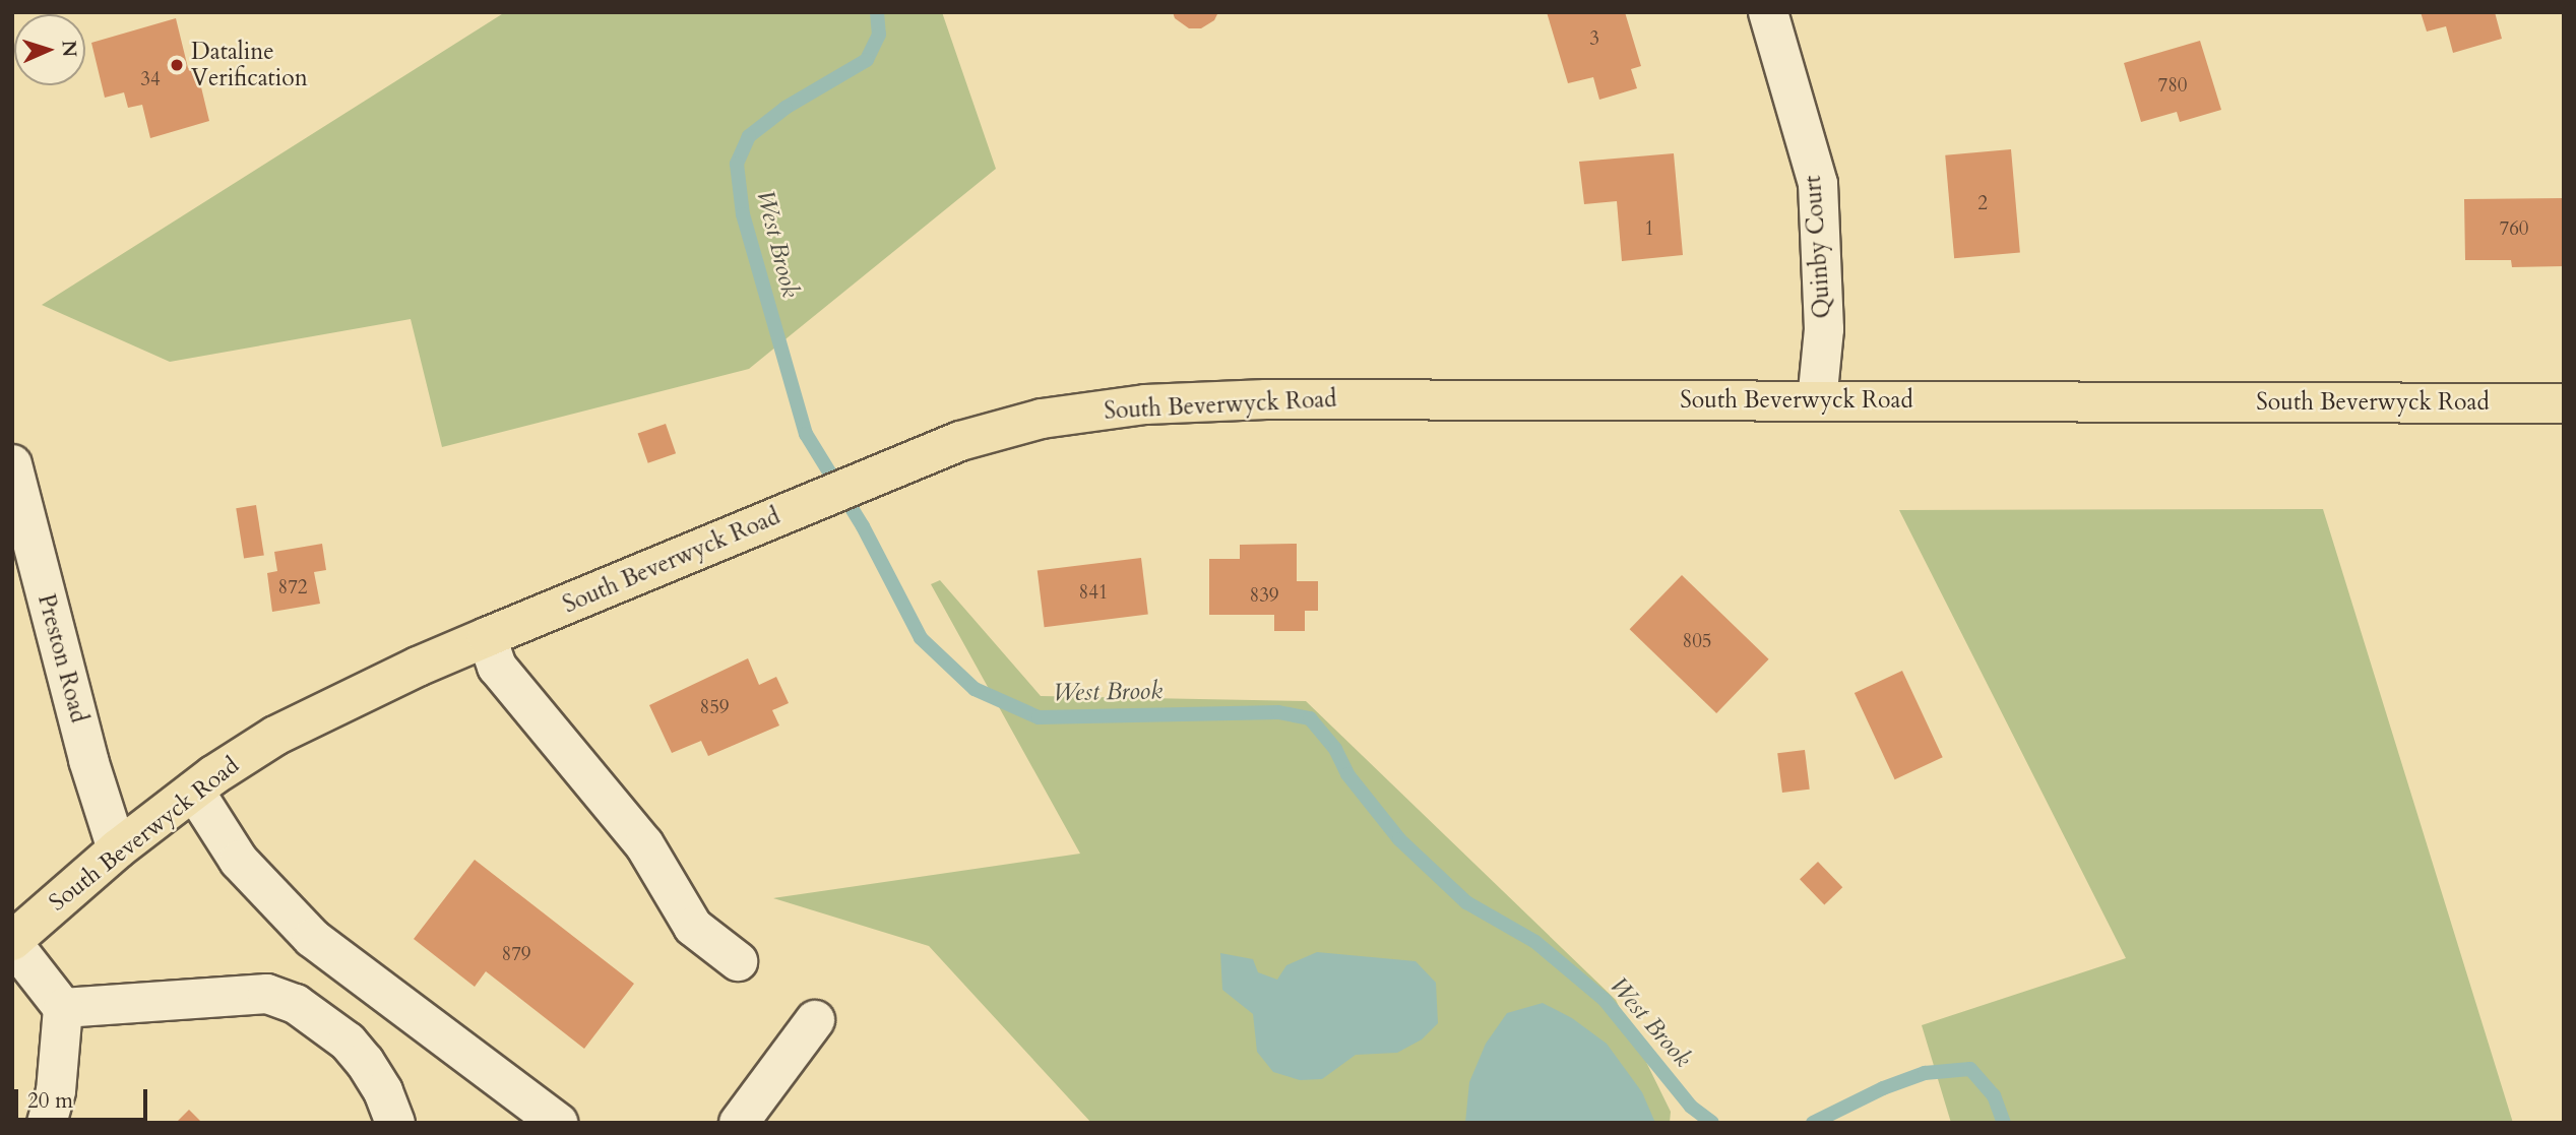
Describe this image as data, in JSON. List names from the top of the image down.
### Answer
{
  "streets": {
    "main road": ["South Beverwyck Road"],
    "street": ["Quinby Court", "Preston Road"]
  },
  "crossings": [
    ["Quinby Court", "South Beverwyck Road"],
    ["South Beverwyck Road", "Preston Road"]
  ],
  "water": ["West Brook"],
  "places": ["Dataline Verification"],
  "house_numbers": [
    "3",
    "34",
    "780",
    "2",
    "1",
    "760",
    "872",
    "841",
    "839",
    "805",
    "859",
    "879"
  ],
  "scale_bar": "20 m",
  "north": "right"
}
